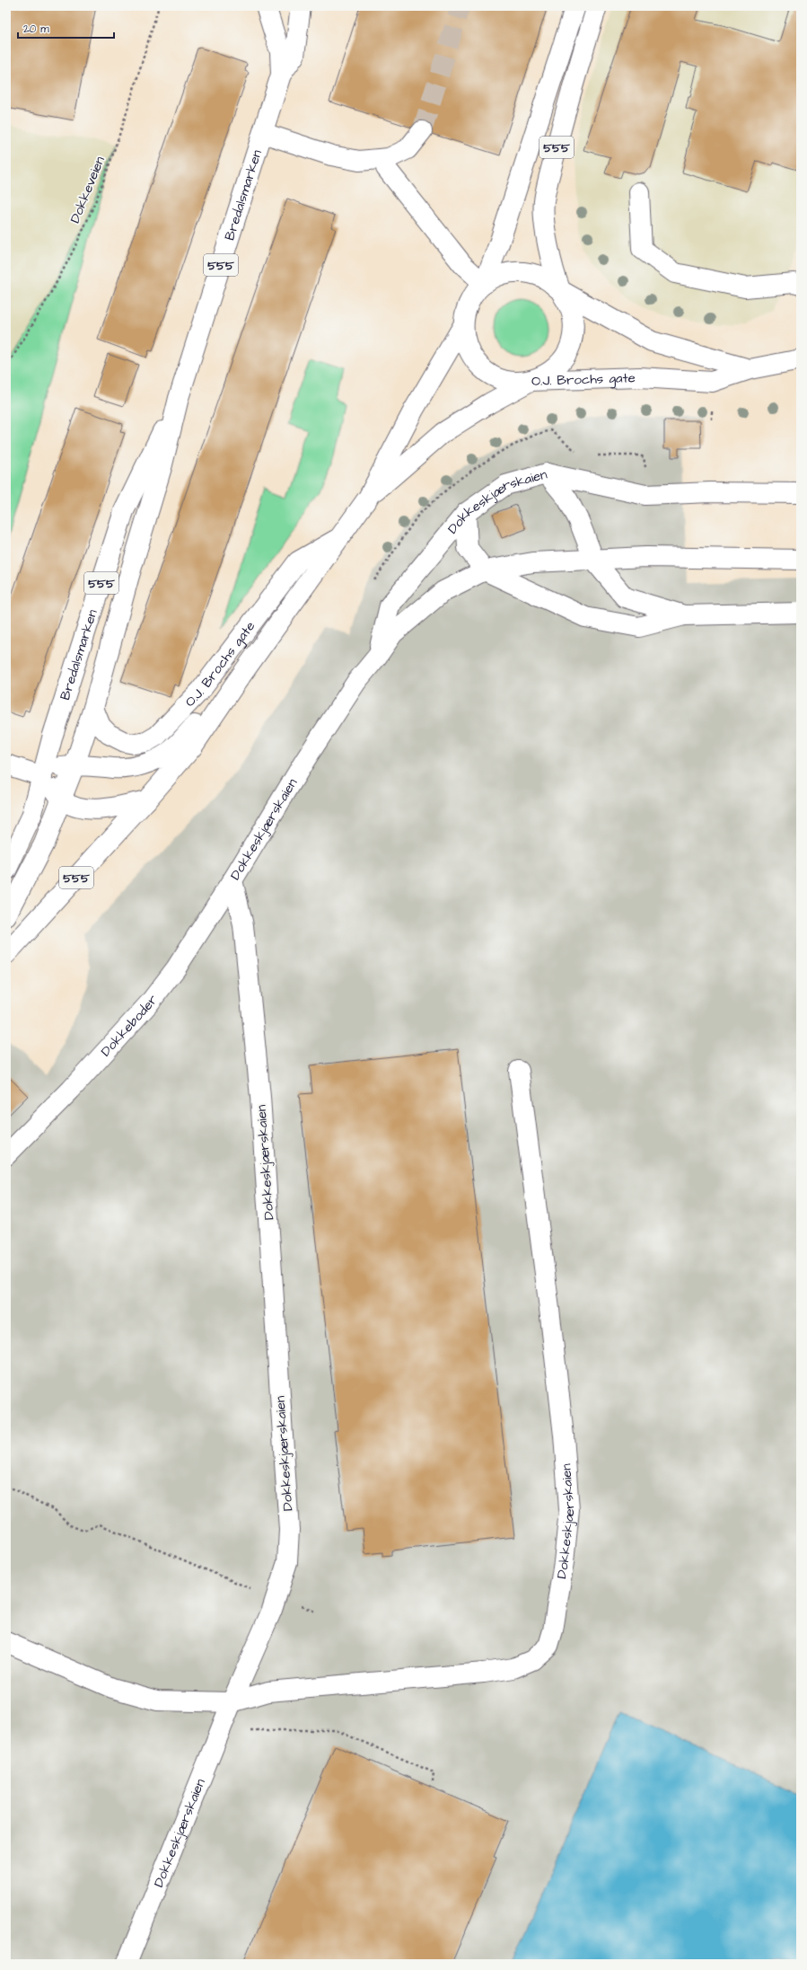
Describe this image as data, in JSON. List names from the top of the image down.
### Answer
{
  "streets": {
    "main road": [
      "555",
      "Bredalsmarken",
      "O.J. Brochs gate",
      "Dokkeskjærskaien",
      "Dokkeboder"
    ],
    "path": ["Dokkeveien"]
  },
  "crossings": [
    ["555", "Bredalsmarken"],
    ["555", "O.J. Brochs gate"],
    ["Bredalsmarken", "O.J. Brochs gate"],
    ["Dokkeskjærskaien", "Dokkeboder"]
  ],
  "scale_bar": "20 m"
}
